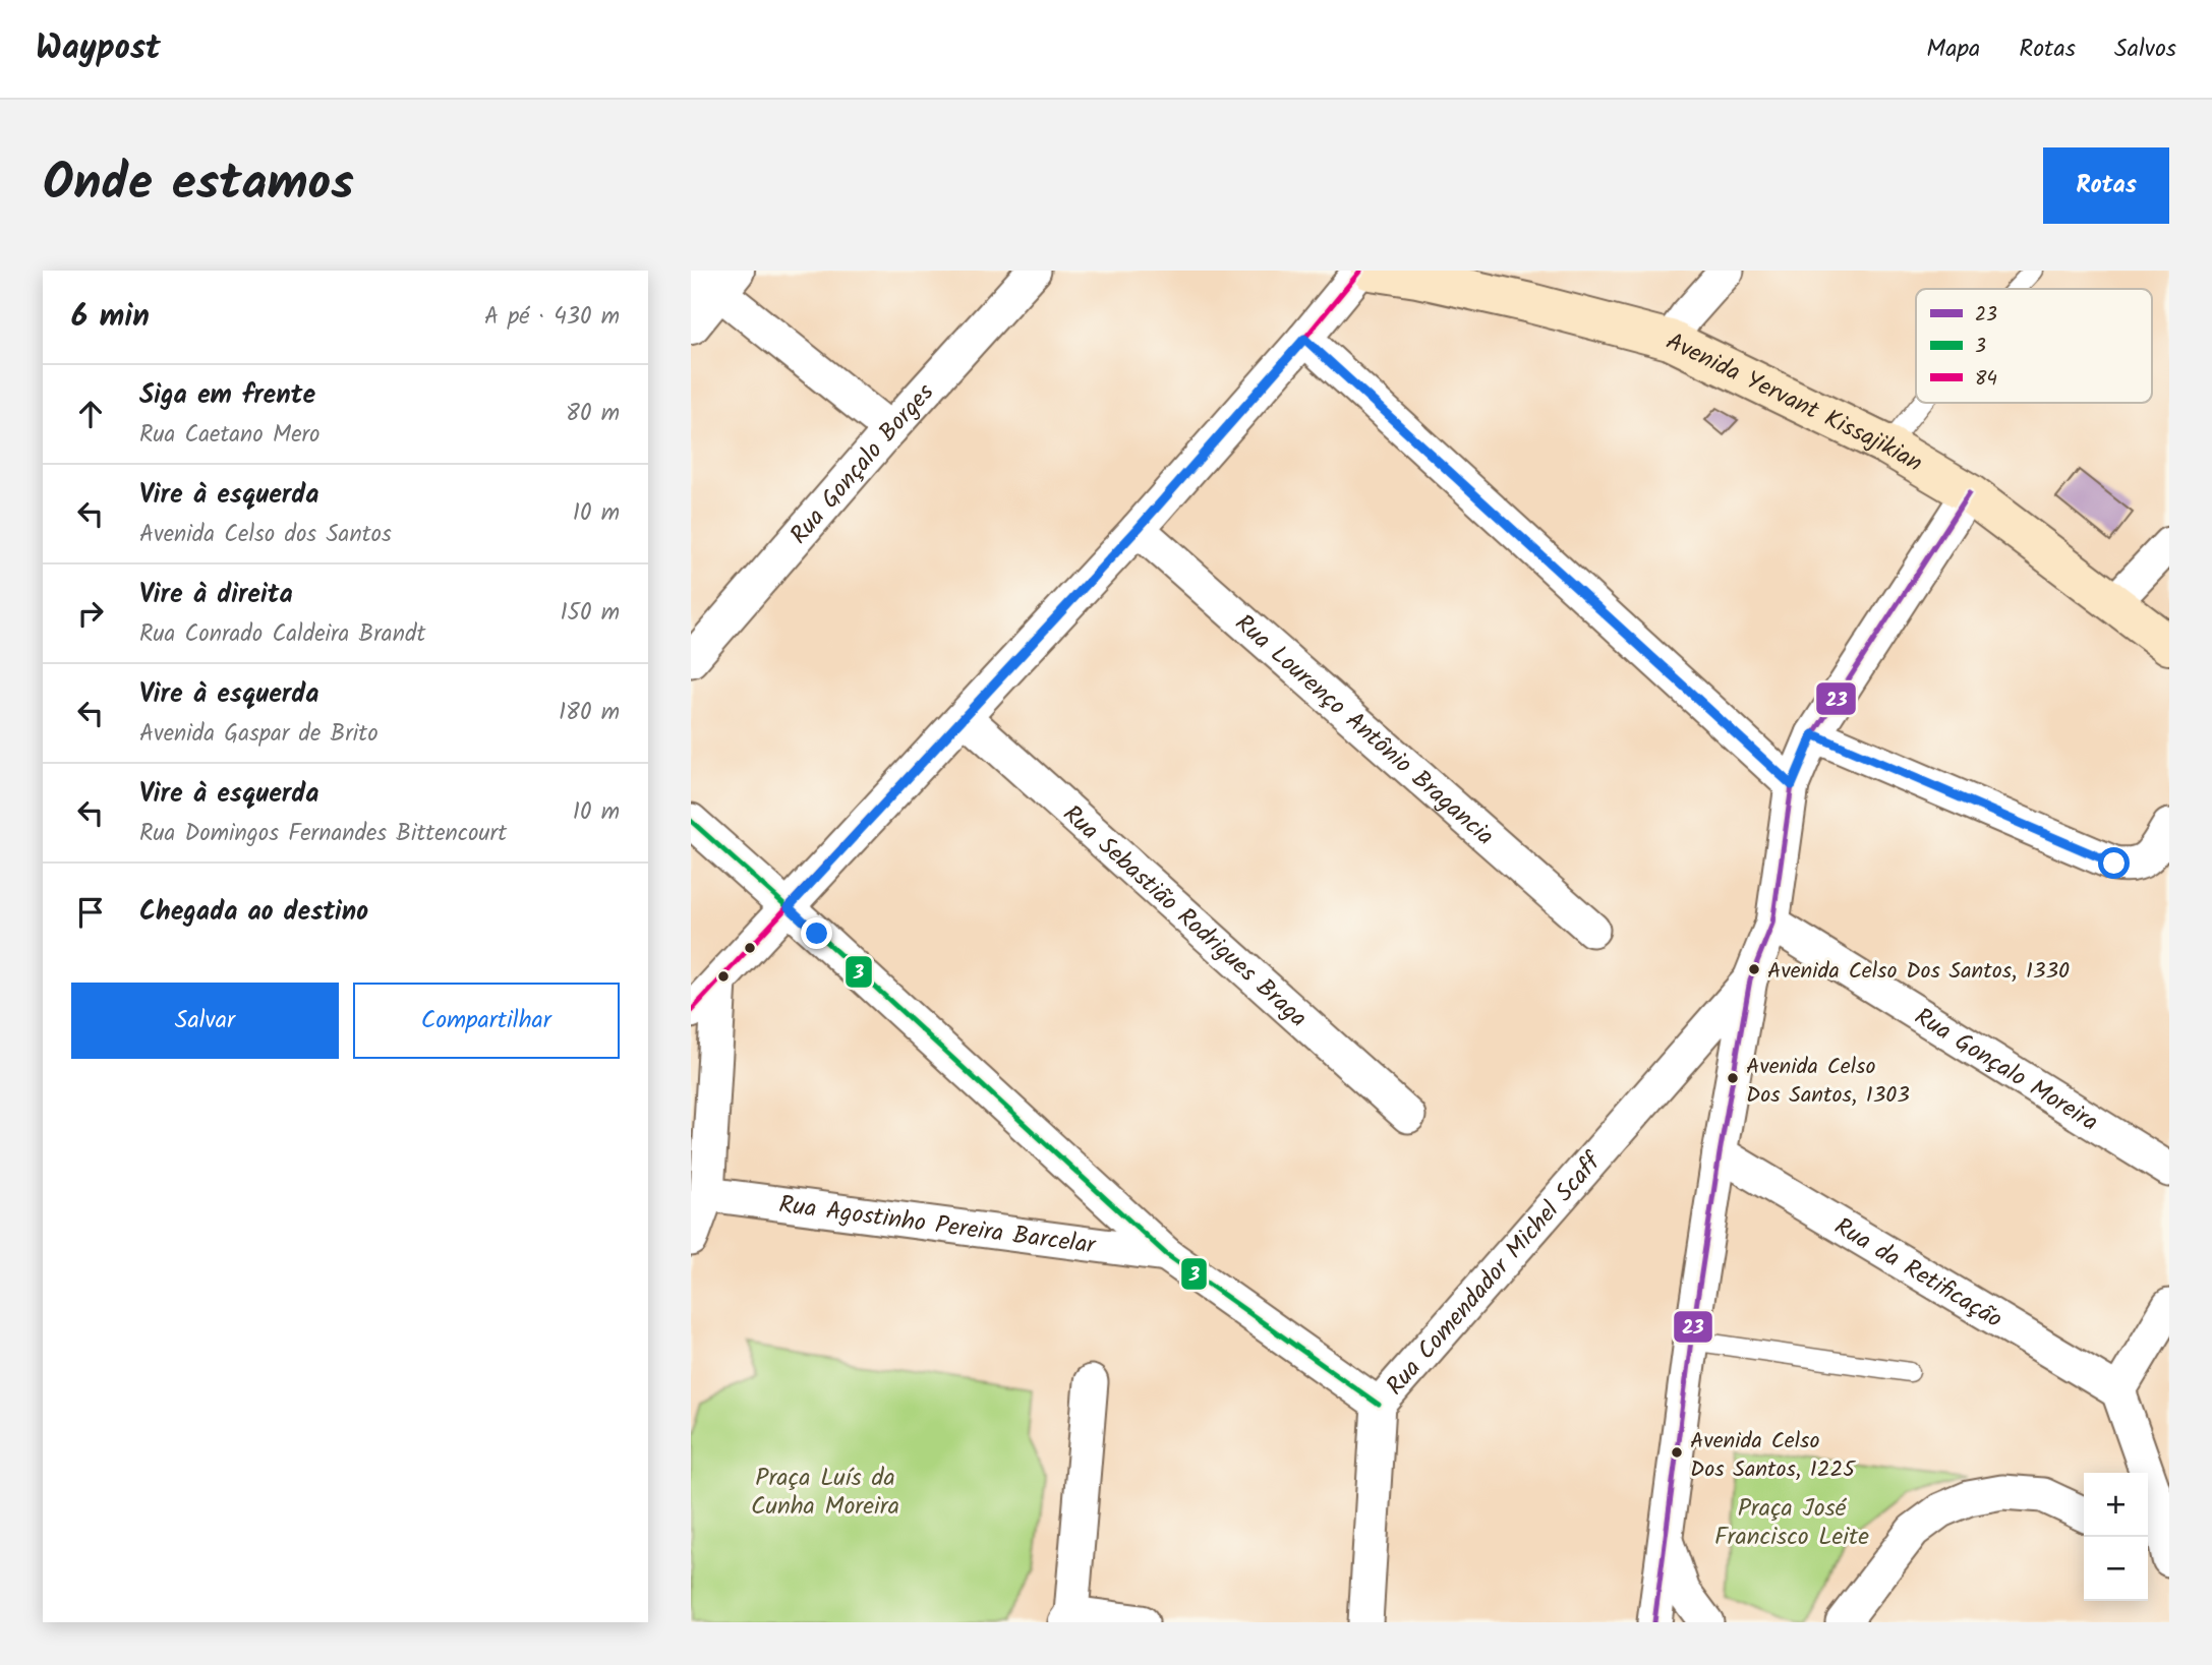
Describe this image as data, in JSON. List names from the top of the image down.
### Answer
{
  "streets": {
    "main road": ["Avenida Yervant Kissajikian"],
    "street": [
      "Rua Gonçalo Borges",
      "Rua Lourenço Antônio Bragancia",
      "Rua Sebastião Rodrigues Braga",
      "Rua Gonçalo Moreira",
      "Rua Agostinho Pereira Barcelar",
      "Rua da Retificação",
      "Rua Comendador Michel Scaff"
    ]
  },
  "parks": ["Praça Luís da Cunha Moreira", "Praça José Francisco Leite"],
  "places": ["Avenida Celso Dos Santos, 1330", "Avenida Celso Dos Santos, 1303", "Avenida Celso Dos Santos, 1225"],
  "lines": ["transit line 84", "transit line 23", "transit line 3"],
  "legend": ["23", "3", "84"],
  "page": {
    "header": "Waypost",
    "nav": ["Mapa", "Rotas", "Salvos"],
    "title": "Onde estamos",
    "buttons": [
      "Rotas",
      ["Salvar", "Compartilhar"]
    ],
    "heading": ["6 min", "A pé · 430 m"],
    "list": [
      ["Siga em frente", "Rua Caetano Mero", "80 m"],
      ["Vire à esquerda", "Avenida Celso dos Santos", "10 m"],
      ["Vire à direita", "Rua Conrado Caldeira Brandt", "150 m"],
      ["Vire à esquerda", "Avenida Gaspar de Brito", "180 m"],
      ["Vire à esquerda", "Rua Domingos Fernandes Bittencourt", "10 m"],
      "Chegada ao destino"
    ],
    "map_buttons": ["+", "−"]
  }
}
